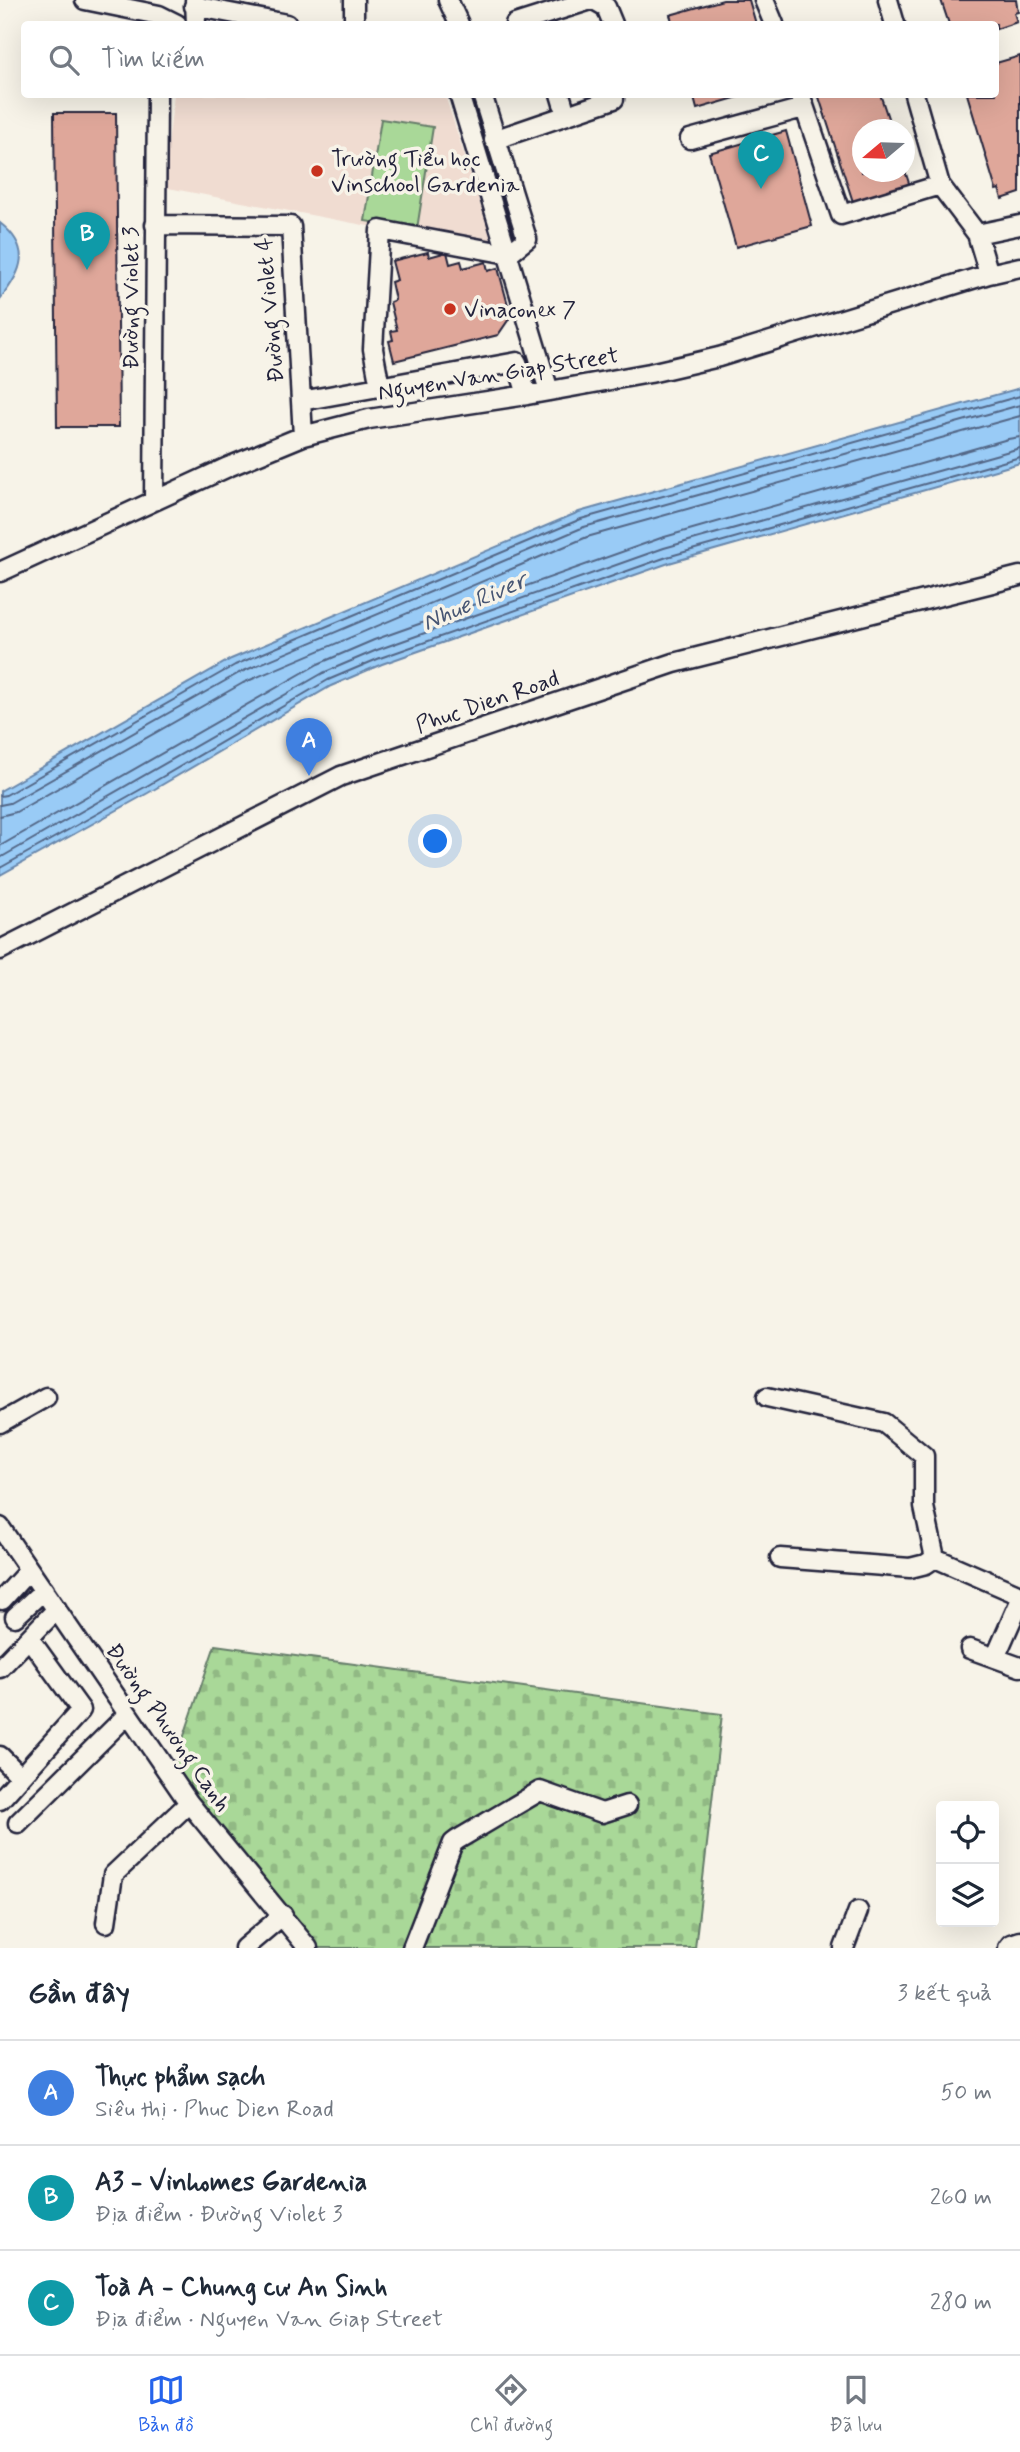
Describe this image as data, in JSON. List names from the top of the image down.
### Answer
{
  "streets": {
    "street": [
      "Đường Violet 3",
      "Đường Violet 4",
      "Nguyen Van Giap Street",
      "Phuc Dien Road",
      "Đường Phương Canh"
    ]
  },
  "crossings": [
    ["Đường Violet 3", "Đường Violet 4"],
    ["Đường Violet 3", "Nguyen Van Giap Street"],
    ["Đường Violet 4", "Nguyen Van Giap Street"]
  ],
  "water": ["Nhue River"],
  "places": ["Trường Tiểu học Vinschool Gardenia", "Vinaconex 7"],
  "north": "left",
  "page": {
    "search": "Tìm kiếm",
    "pins": ["C", "B", "A"],
    "heading": ["Gần đây", "3 kết quả"],
    "list": [
      {
        "mark": "A",
        "name": "Thực phẩm sạch",
        "note": "Siêu thị · Phuc Dien Road",
        "value": "50 m"
      },
      {
        "mark": "B",
        "name": "A3 - Vinhomes Gardenia",
        "note": "Địa điểm · Đường Violet 3",
        "value": "260 m"
      },
      {
        "mark": "C",
        "name": "Toà A - Chung cư An Sinh",
        "note": "Địa điểm · Nguyen Van Giap Street",
        "value": "280 m"
      }
    ],
    "nav": ["Bản đồ", "Chỉ đường", "Đã lưu"]
  }
}
